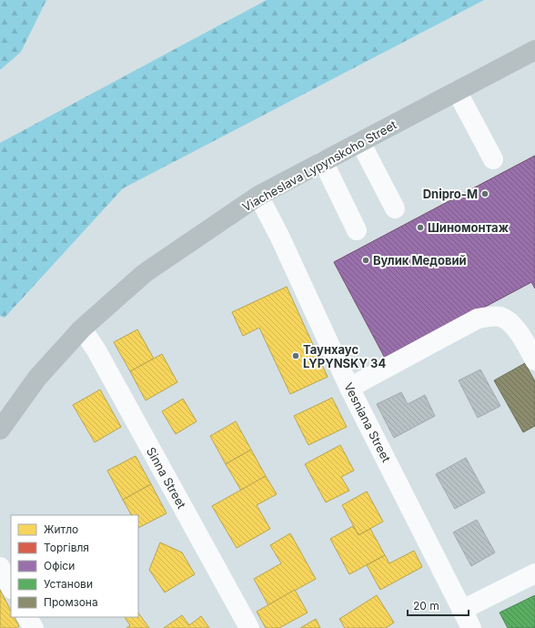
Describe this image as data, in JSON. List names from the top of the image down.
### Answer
{
  "streets": {
    "main road": ["Viacheslava Lypynskoho Street"],
    "street": ["Vesniana Street", "Sinna Street"]
  },
  "crossings": [
    ["Viacheslava Lypynskoho Street", "Vesniana Street"],
    ["Viacheslava Lypynskoho Street", "Sinna Street"]
  ],
  "places": [
    "Dnipro-M",
    "Шиномонтаж",
    "Вулик Медовий",
    "Таунхаус LYPYNSKY 34"
  ],
  "legend": [
    "Житло",
    "Торгівля",
    "Офіси",
    "Установи",
    "Промзона"
  ],
  "scale_bar": "20 m"
}
